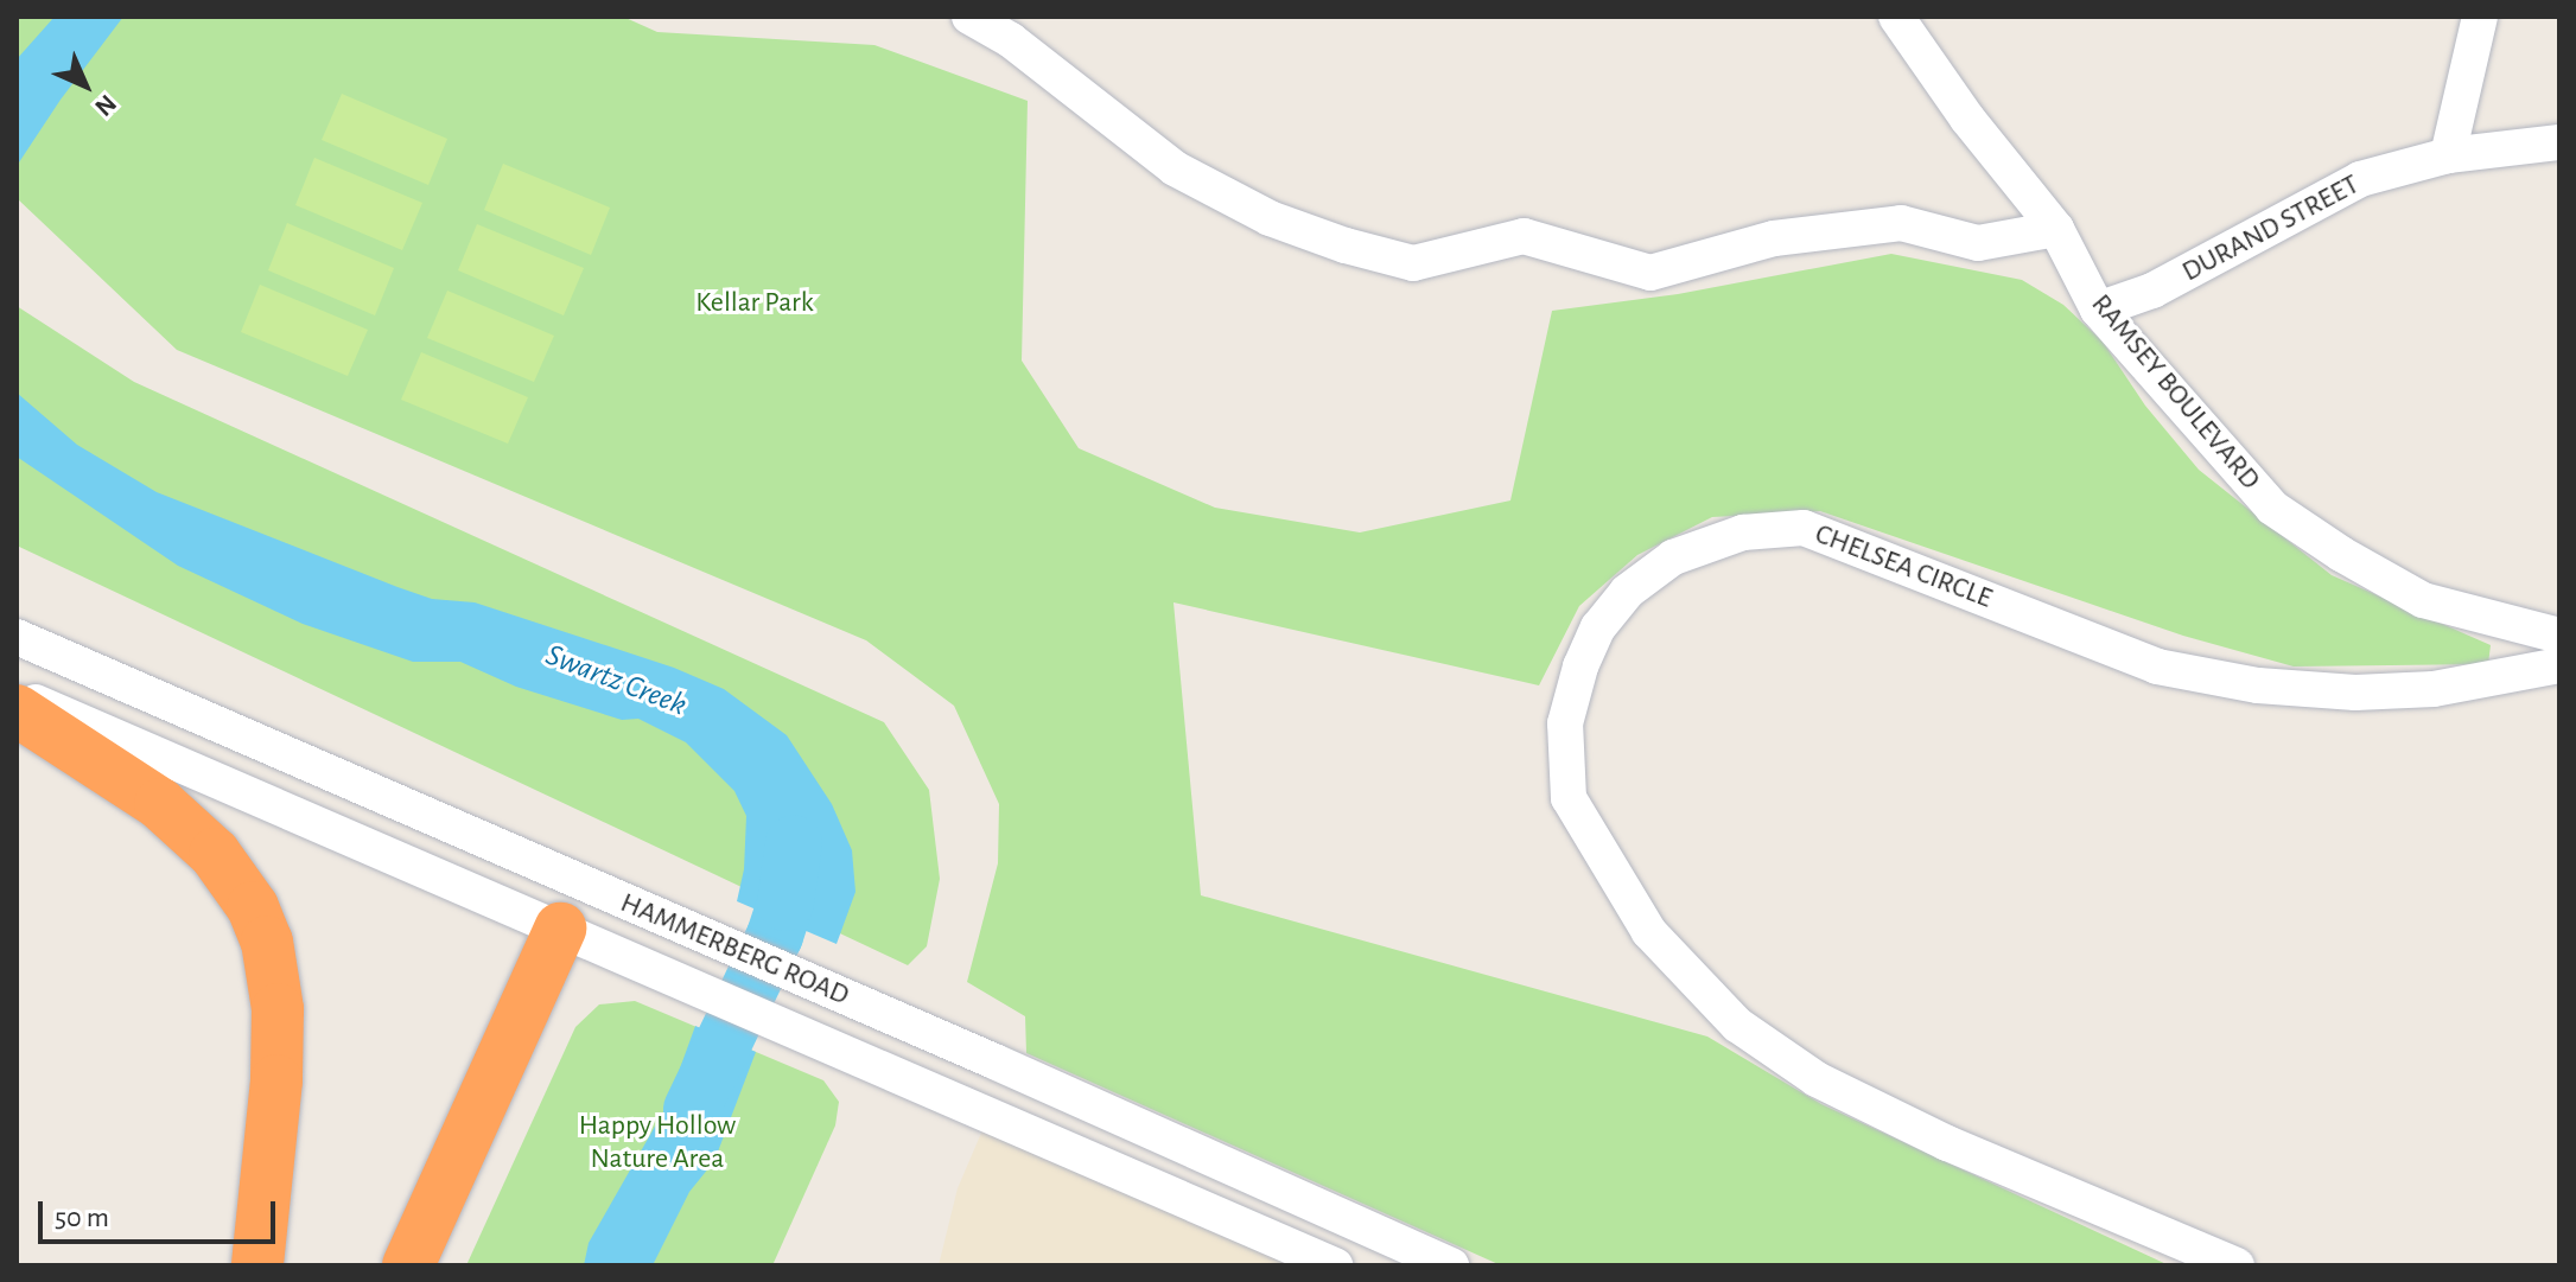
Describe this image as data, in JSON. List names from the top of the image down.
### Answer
{
  "streets": {
    "street": [
      "DURAND STREET",
      "RAMSEY BOULEVARD",
      "CHELSEA CIRCLE",
      "HAMMERBERG ROAD"
    ]
  },
  "crossings": [
    ["DURAND STREET", "RAMSEY BOULEVARD"]
  ],
  "water": ["Swartz Creek"],
  "parks": ["Kellar Park", "Happy Hollow Nature Area"],
  "scale_bar": "50 m",
  "north": "bottom right"
}
